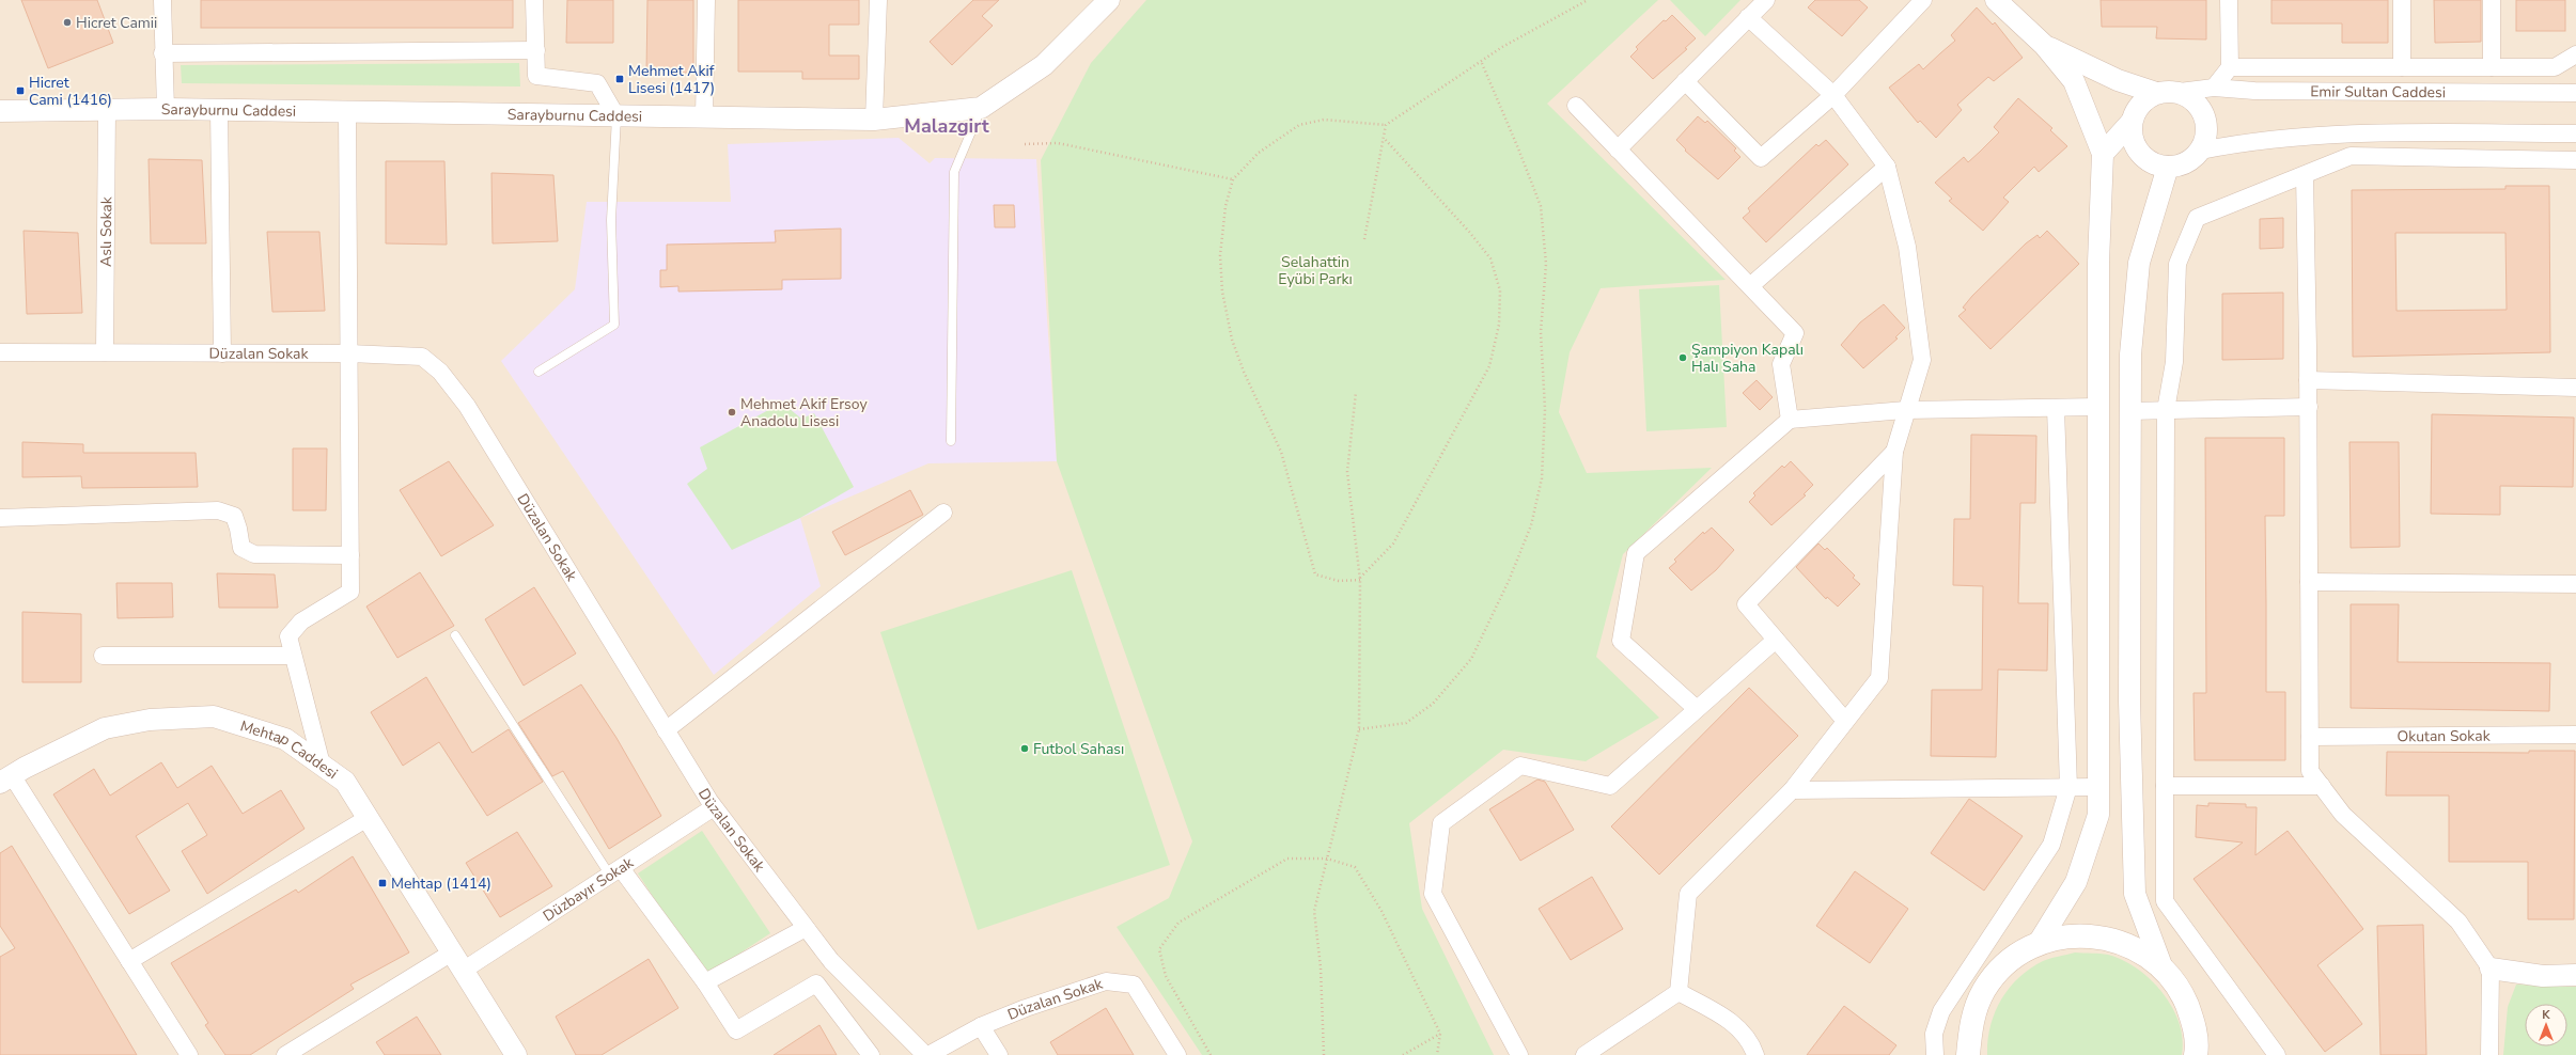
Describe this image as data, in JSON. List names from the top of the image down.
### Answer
{
  "streets": {
    "street": [
      "Emir Sultan Caddesi",
      "Sarayburnu Caddesi",
      "Aslı Sokak",
      "Düzalan Sokak",
      "Okutan Sokak",
      "Mehtap Caddesi",
      "Düzbayır Sokak"
    ]
  },
  "crossings": [
    ["Sarayburnu Caddesi", "Aslı Sokak"],
    ["Aslı Sokak", "Düzalan Sokak"],
    ["Düzalan Sokak", "Düzbayır Sokak"],
    ["Mehtap Caddesi", "Düzbayır Sokak"]
  ],
  "districts": ["Malazgirt"],
  "parks": ["Selahattin Eyübi Parkı"],
  "places": {
    "other": [
      "Hicret Camii",
      "Şampiyon Kapalı Halı Saha",
      "Mehmet Akif Ersoy Anadolu Lisesi",
      "Futbol Sahası"
    ],
    "transit": ["Mehmet Akif Lisesi (1417)", "Hicret Cami (1416)", "Mehtap (1414)"]
  },
  "north": "top"
}
